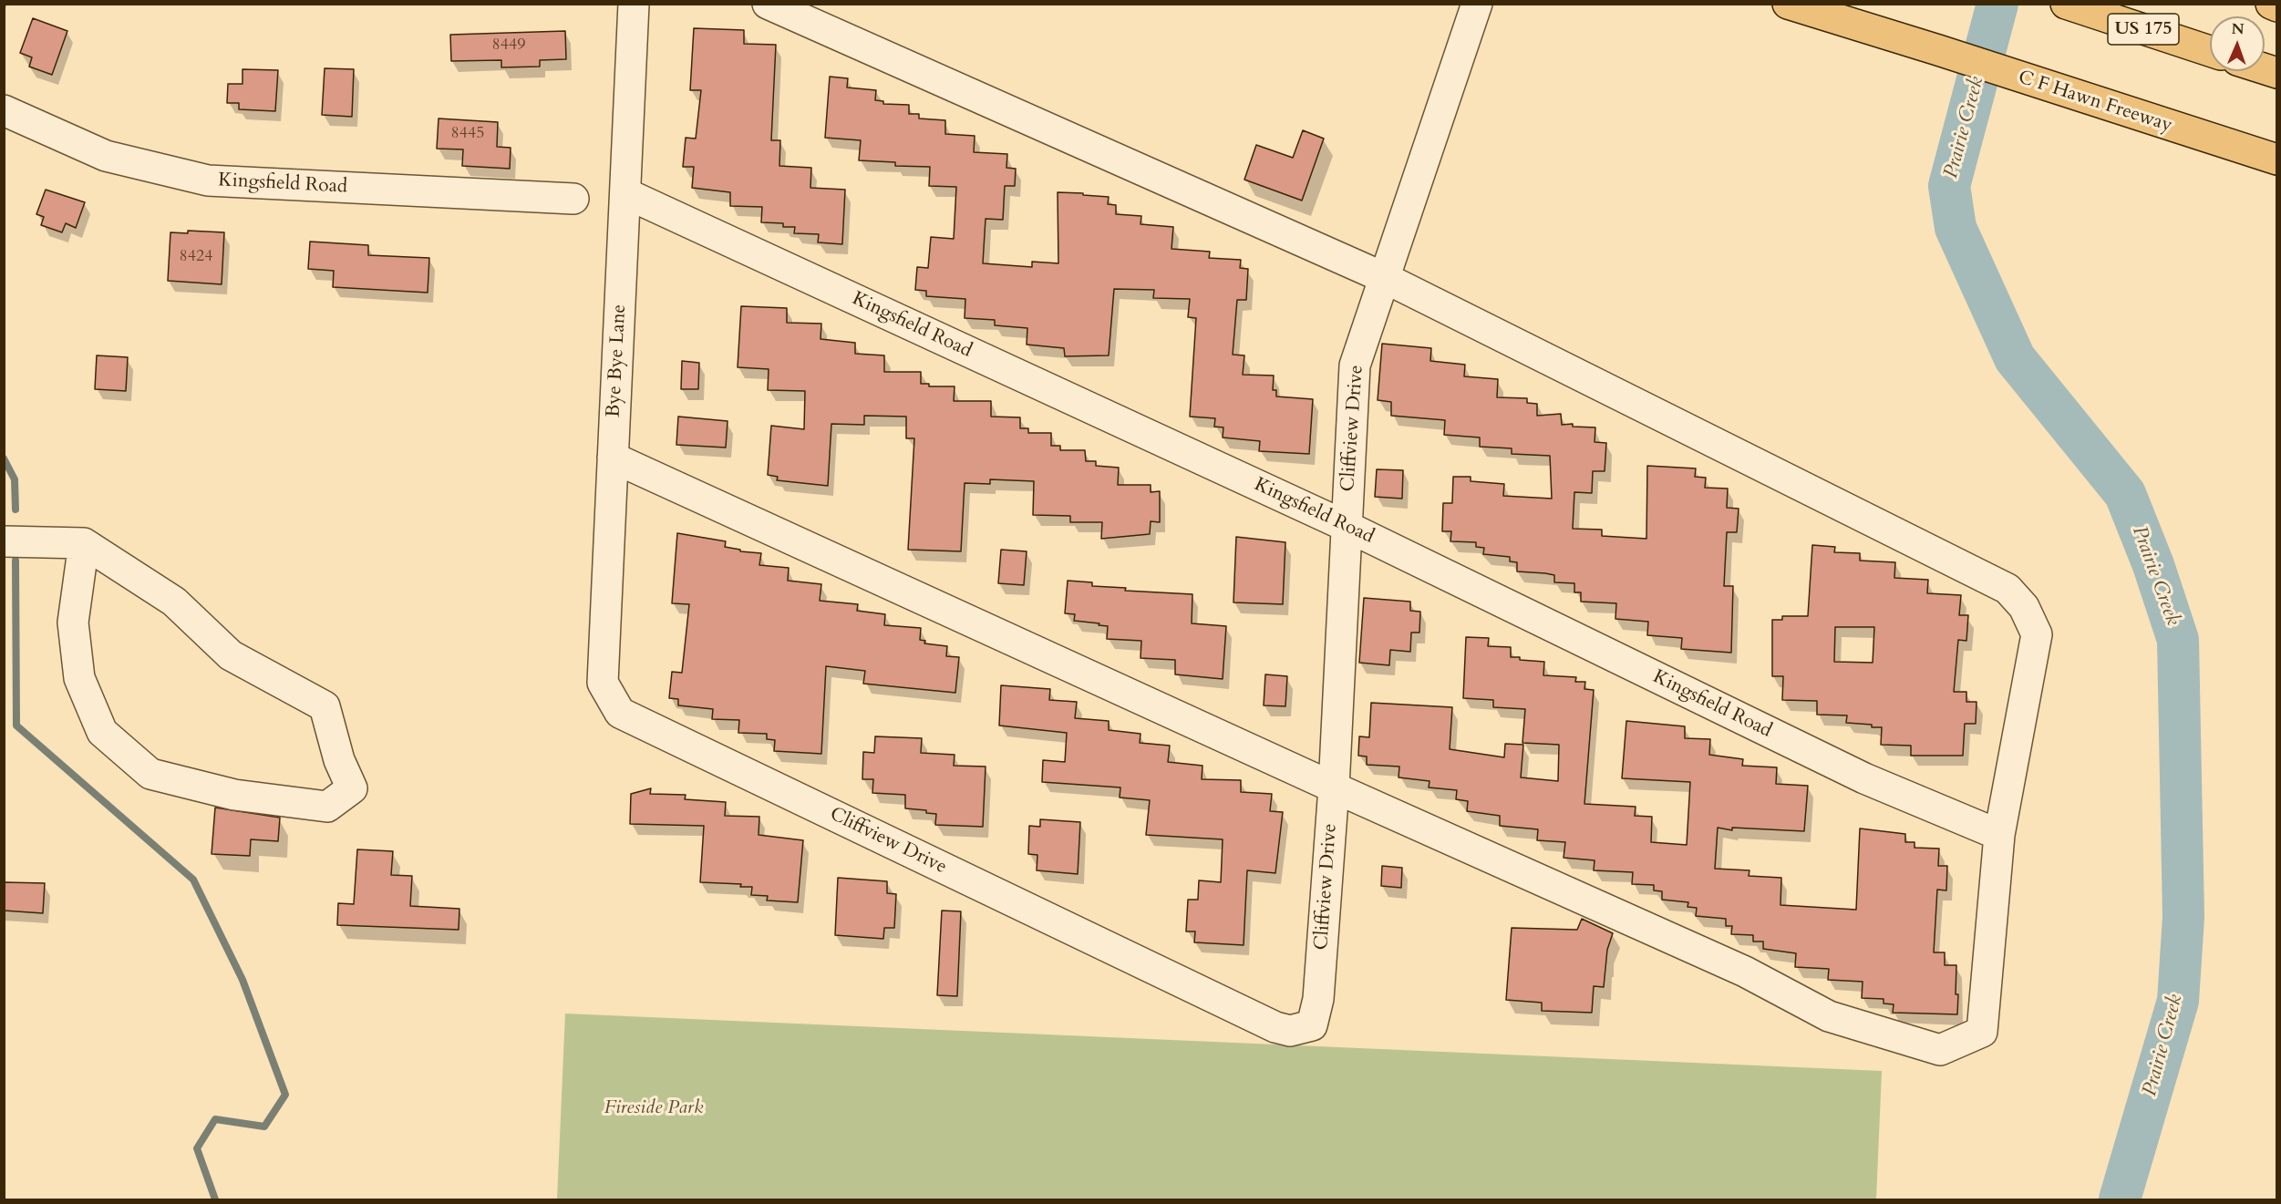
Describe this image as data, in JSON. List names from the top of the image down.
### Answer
{
  "streets": {
    "main road": ["US 175", "C F Hawn Freeway"],
    "street": ["Kingsfield Road", "Bye Bye Lane", "Cliffview Drive"]
  },
  "crossings": [
    ["Kingsfield Road", "Bye Bye Lane"],
    ["Kingsfield Road", "Cliffview Drive"],
    ["Bye Bye Lane", "Cliffview Drive"]
  ],
  "water": ["Prairie Creek"],
  "parks": ["Fireside Park"],
  "house_numbers": ["8449", "8445", "8424"],
  "north": "top"
}
